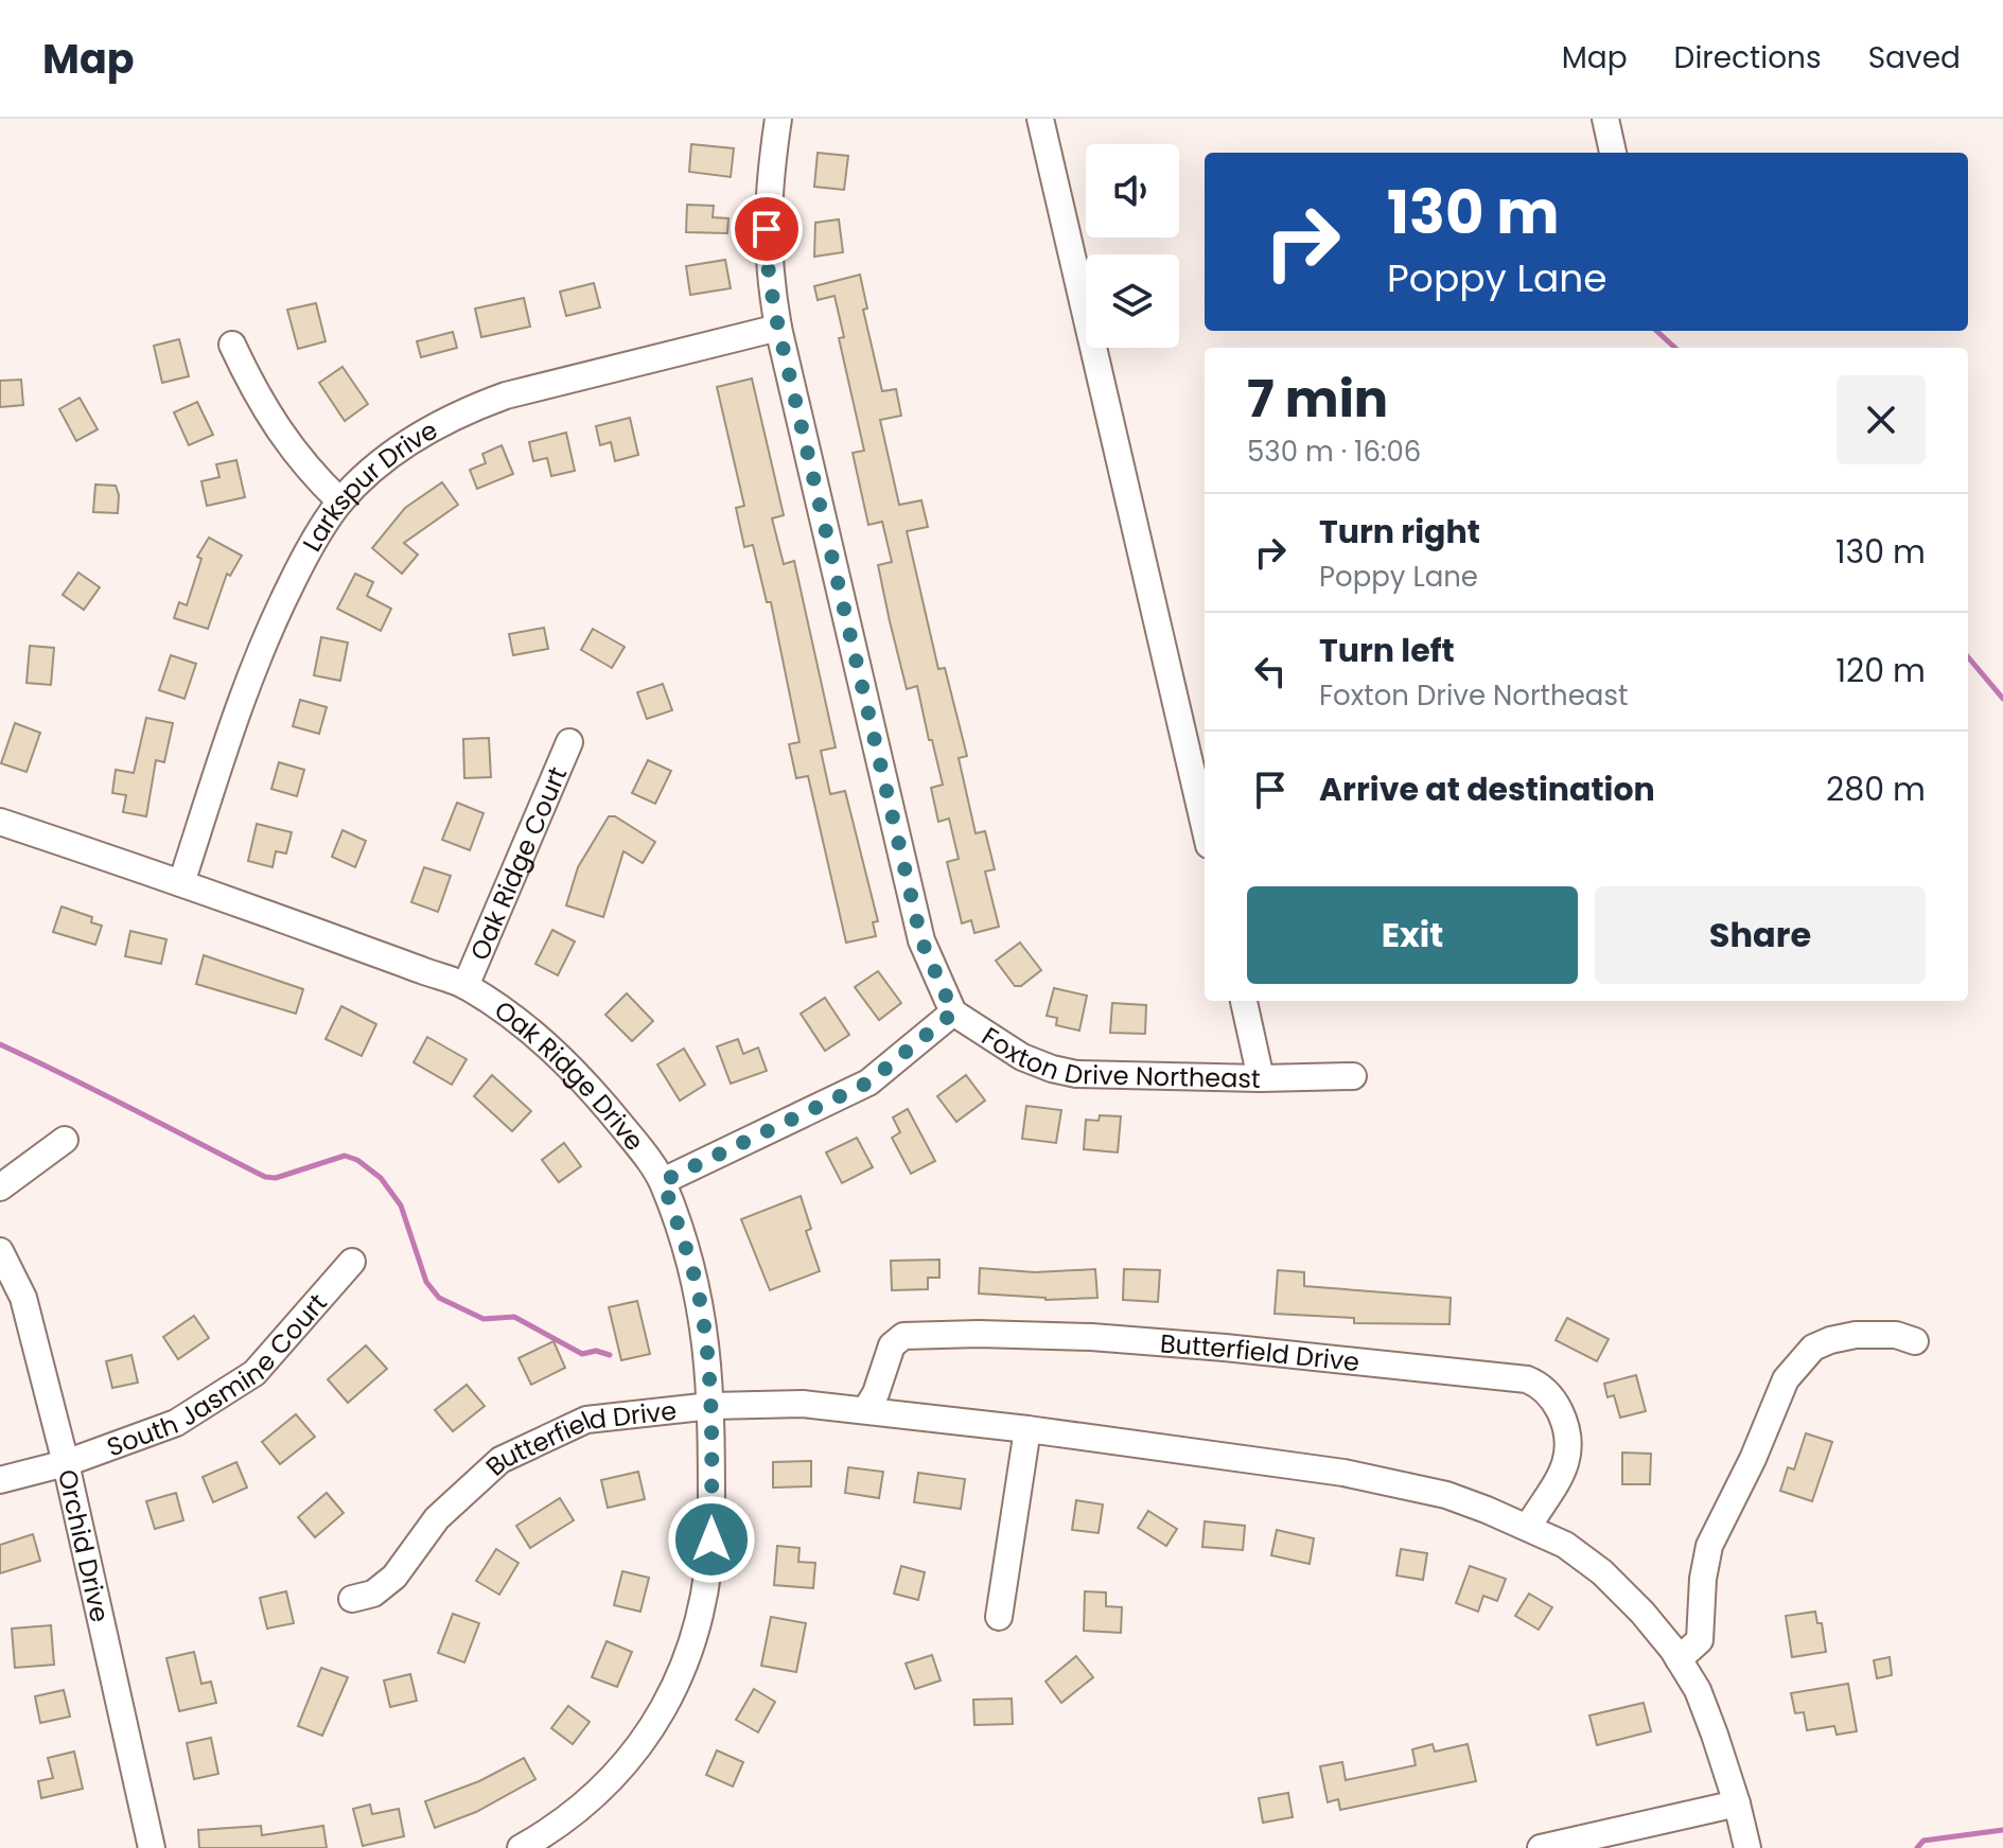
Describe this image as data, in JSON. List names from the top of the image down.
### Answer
{
  "streets": {
    "street": [
      "Larkspur Drive",
      "Oak Ridge Court",
      "Foxton Drive Northeast",
      "Oak Ridge Drive",
      "Butterfield Drive",
      "South Jasmine Court",
      "Orchid Drive"
    ]
  },
  "crossings": [
    ["Larkspur Drive", "Foxton Drive Northeast"],
    ["Larkspur Drive", "Oak Ridge Drive"],
    ["Oak Ridge Court", "Oak Ridge Drive"],
    ["Oak Ridge Drive", "Butterfield Drive"],
    ["South Jasmine Court", "Orchid Drive"]
  ],
  "page": {
    "header": "Map",
    "nav": ["Map", "Directions", "Saved"],
    "turn": ["130 m", "Poppy Lane"],
    "heading": ["7 min", "530 m · 16:06"],
    "list": [
      {
        "name": "Turn right",
        "note": "Poppy Lane",
        "value": "130 m"
      },
      {
        "name": "Turn left",
        "note": "Foxton Drive Northeast",
        "value": "120 m"
      },
      {
        "name": "Arrive at destination",
        "value": "280 m"
      }
    ],
    "buttons": ["Exit", "Share"]
  }
}
